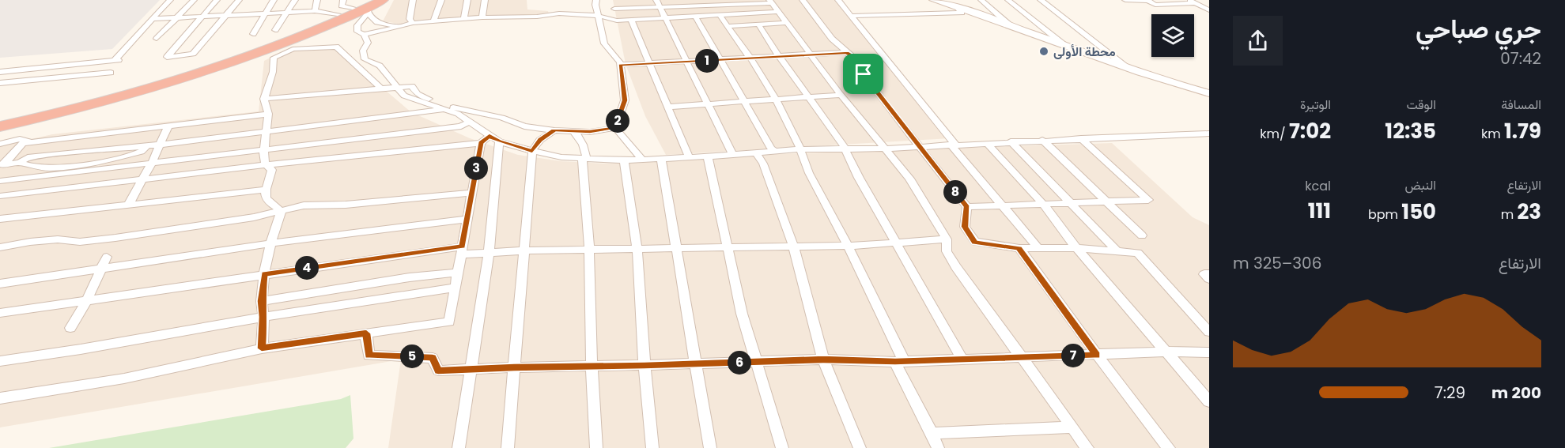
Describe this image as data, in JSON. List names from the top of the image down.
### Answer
{
  "places": ["محطة الأولى"],
  "page": {
    "heading": ["جري صباحي", "07:42"],
    "pins": [
      "1",
      "2",
      "3",
      "8",
      "4",
      "7",
      "5",
      "6"
    ],
    "stats": [
      ["المسافة", "1.79 km"],
      ["الوقت", "12:35"],
      ["الوتيرة", "7:02 /km"],
      ["الارتفاع", "23 m"],
      ["النبض", "150 bpm"],
      ["kcal", "111"]
    ],
    "chart": ["الارتفاع", "306–325 m"],
    "list": [
      {
        "name": "200 m",
        "note": "7:29"
      }
    ]
  }
}
